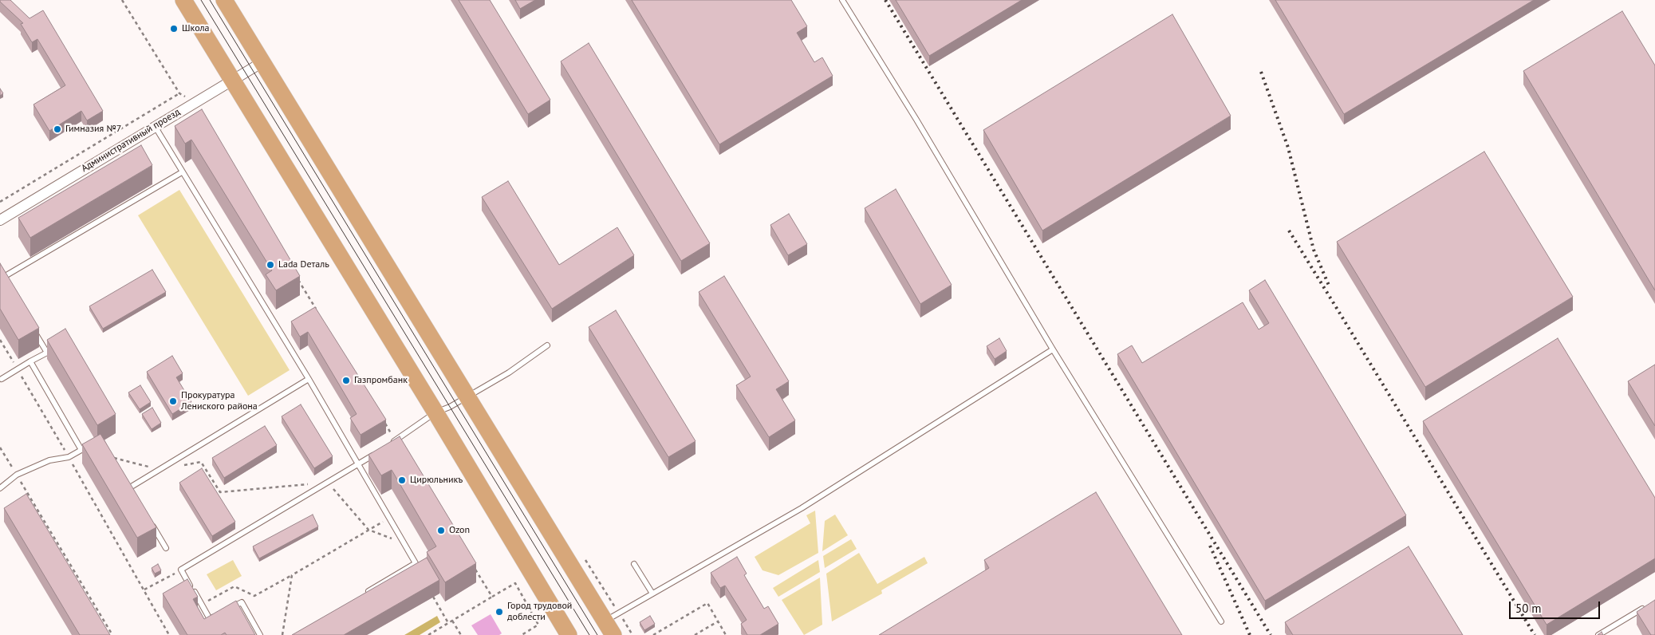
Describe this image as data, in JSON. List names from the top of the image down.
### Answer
{
  "streets": {
    "street": ["Административный проезд"]
  },
  "places": [
    "Школа",
    "Гимназия №7",
    "Lada Dеталь",
    "Газпромбанк",
    "Прокуратура Лениского района",
    "Цирюльникъ",
    "Ozon",
    "Город трудовой доблести"
  ],
  "scale_bar": "50 m"
}
